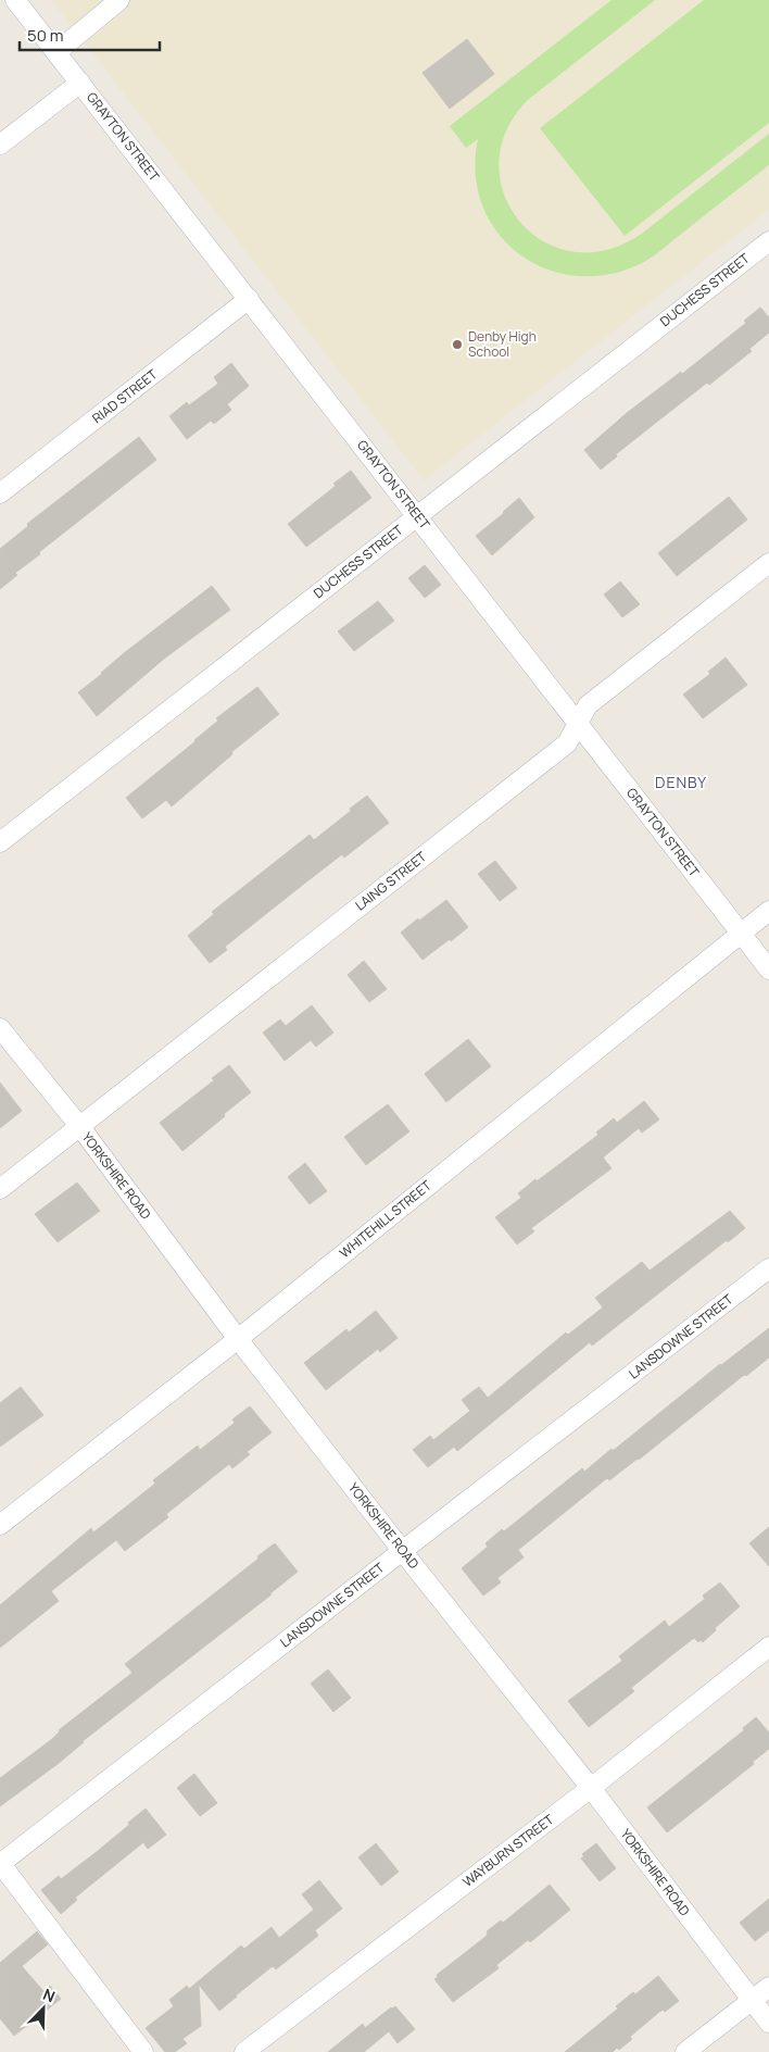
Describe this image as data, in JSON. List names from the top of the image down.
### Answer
{
  "streets": {
    "street": [
      "GRAYTON STREET",
      "DUCHESS STREET",
      "RIAD STREET",
      "LAING STREET",
      "YORKSHIRE ROAD",
      "WHITEHILL STREET",
      "LANSDOWNE STREET",
      "WAYBURN STREET"
    ]
  },
  "crossings": [
    ["GRAYTON STREET", "DUCHESS STREET"],
    ["GRAYTON STREET", "RIAD STREET"],
    ["GRAYTON STREET", "LAING STREET"],
    ["GRAYTON STREET", "WHITEHILL STREET"],
    ["LAING STREET", "YORKSHIRE ROAD"],
    ["YORKSHIRE ROAD", "WHITEHILL STREET"],
    ["YORKSHIRE ROAD", "LANSDOWNE STREET"],
    ["YORKSHIRE ROAD", "WAYBURN STREET"]
  ],
  "districts": ["DENBY"],
  "places": ["Denby High School"],
  "scale_bar": "50 m",
  "north": "top right"
}
